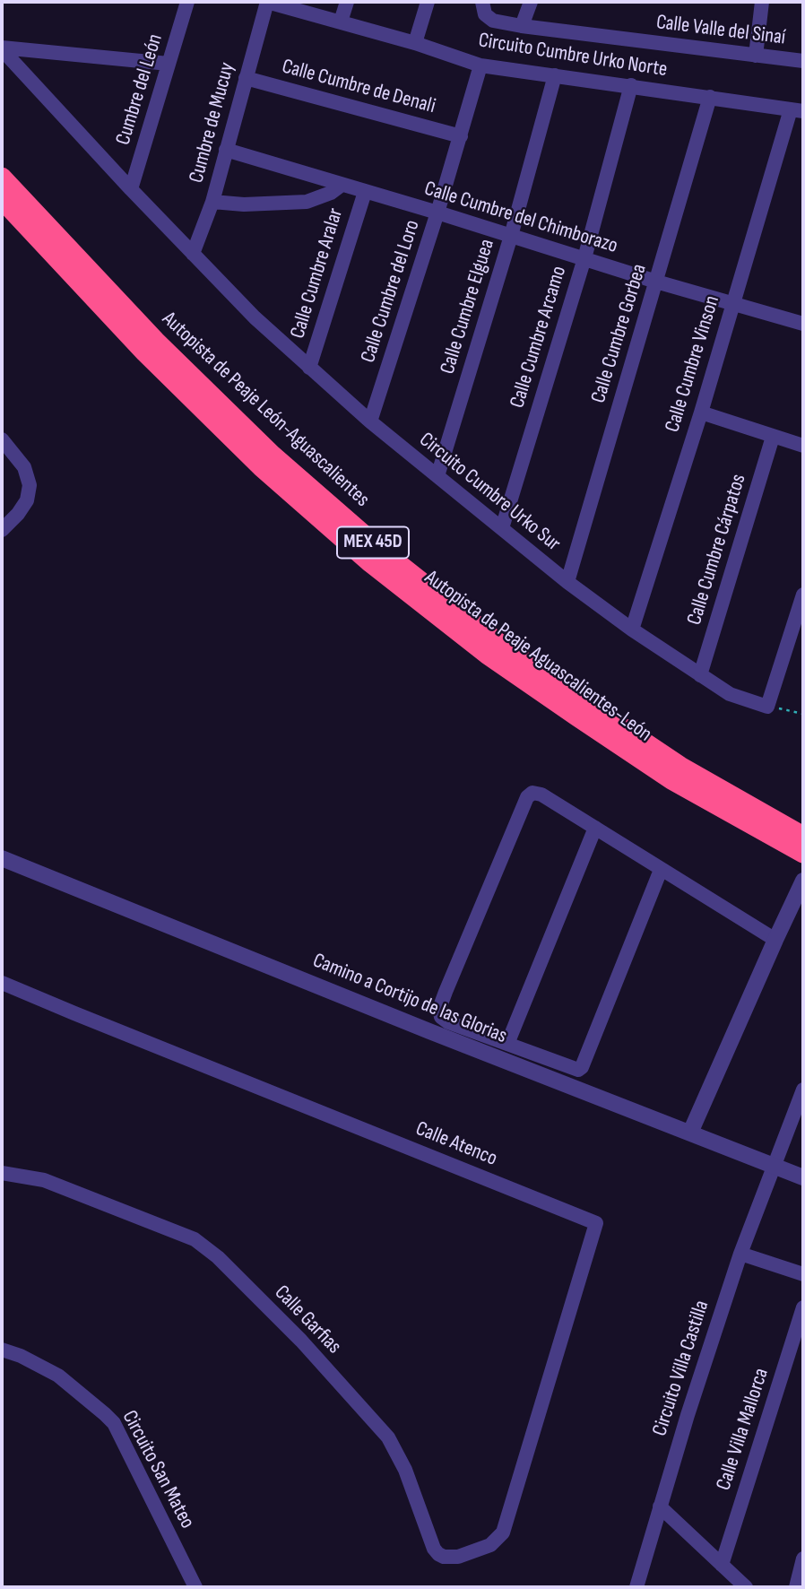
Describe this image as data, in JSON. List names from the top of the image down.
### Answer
{
  "streets": {
    "highway": ["Autopista de Peaje León-Aguascalientes", "MEX 45D", "Autopista de Peaje Aguascalientes-León"],
    "street": [
      "Calle Valle del Sinaí",
      "Circuito Cumbre Urko Norte",
      "Calle Cumbre de Denali",
      "Cumbre del León",
      "Cumbre de Mucuy",
      "Calle Cumbre del Chimborazo",
      "Calle Cumbre Aralar",
      "Calle Cumbre del Loro",
      "Calle Cumbre Elguea",
      "Calle Cumbre Gorbea",
      "Calle Cumbre Arcamo",
      "Calle Cumbre Vinson",
      "Circuito Cumbre Urko Sur",
      "Calle Cumbre Cárpatos",
      "Camino a Cortijo de las Glorias",
      "Calle Atenco",
      "Calle Garfias",
      "Circuito Villa Castilla",
      "Calle Villa Mallorca",
      "Circuito San Mateo"
    ]
  },
  "crossings": [
    ["Circuito Cumbre Urko Norte", "Cumbre de Mucuy"],
    ["Circuito Cumbre Urko Norte", "Calle Cumbre del Loro"],
    ["Circuito Cumbre Urko Norte", "Calle Cumbre Elguea"],
    ["Circuito Cumbre Urko Norte", "Calle Cumbre Gorbea"],
    ["Circuito Cumbre Urko Norte", "Calle Cumbre Arcamo"],
    ["Circuito Cumbre Urko Norte", "Calle Cumbre Vinson"],
    ["Calle Cumbre de Denali", "Cumbre de Mucuy"],
    ["Calle Cumbre de Denali", "Calle Cumbre del Loro"],
    ["Cumbre del León", "Circuito Cumbre Urko Sur"],
    ["Cumbre de Mucuy", "Calle Cumbre del Chimborazo"],
    ["Cumbre de Mucuy", "Circuito Cumbre Urko Sur"],
    ["Calle Cumbre del Chimborazo", "Calle Cumbre Aralar"],
    ["Calle Cumbre del Chimborazo", "Calle Cumbre del Loro"],
    ["Calle Cumbre del Chimborazo", "Calle Cumbre Elguea"],
    ["Calle Cumbre del Chimborazo", "Calle Cumbre Gorbea"],
    ["Calle Cumbre del Chimborazo", "Calle Cumbre Arcamo"],
    ["Calle Cumbre del Chimborazo", "Calle Cumbre Vinson"],
    ["Calle Cumbre Aralar", "Circuito Cumbre Urko Sur"],
    ["Calle Cumbre del Loro", "Circuito Cumbre Urko Sur"],
    ["Calle Cumbre Elguea", "Circuito Cumbre Urko Sur"],
    ["Calle Cumbre Gorbea", "Circuito Cumbre Urko Sur"],
    ["Calle Cumbre Arcamo", "Circuito Cumbre Urko Sur"],
    ["Calle Cumbre Vinson", "Circuito Cumbre Urko Sur"],
    ["Circuito Cumbre Urko Sur", "Calle Cumbre Cárpatos"],
    ["Camino a Cortijo de las Glorias", "Circuito Villa Castilla"],
    ["Calle Atenco", "Calle Garfias"]
  ]
}
